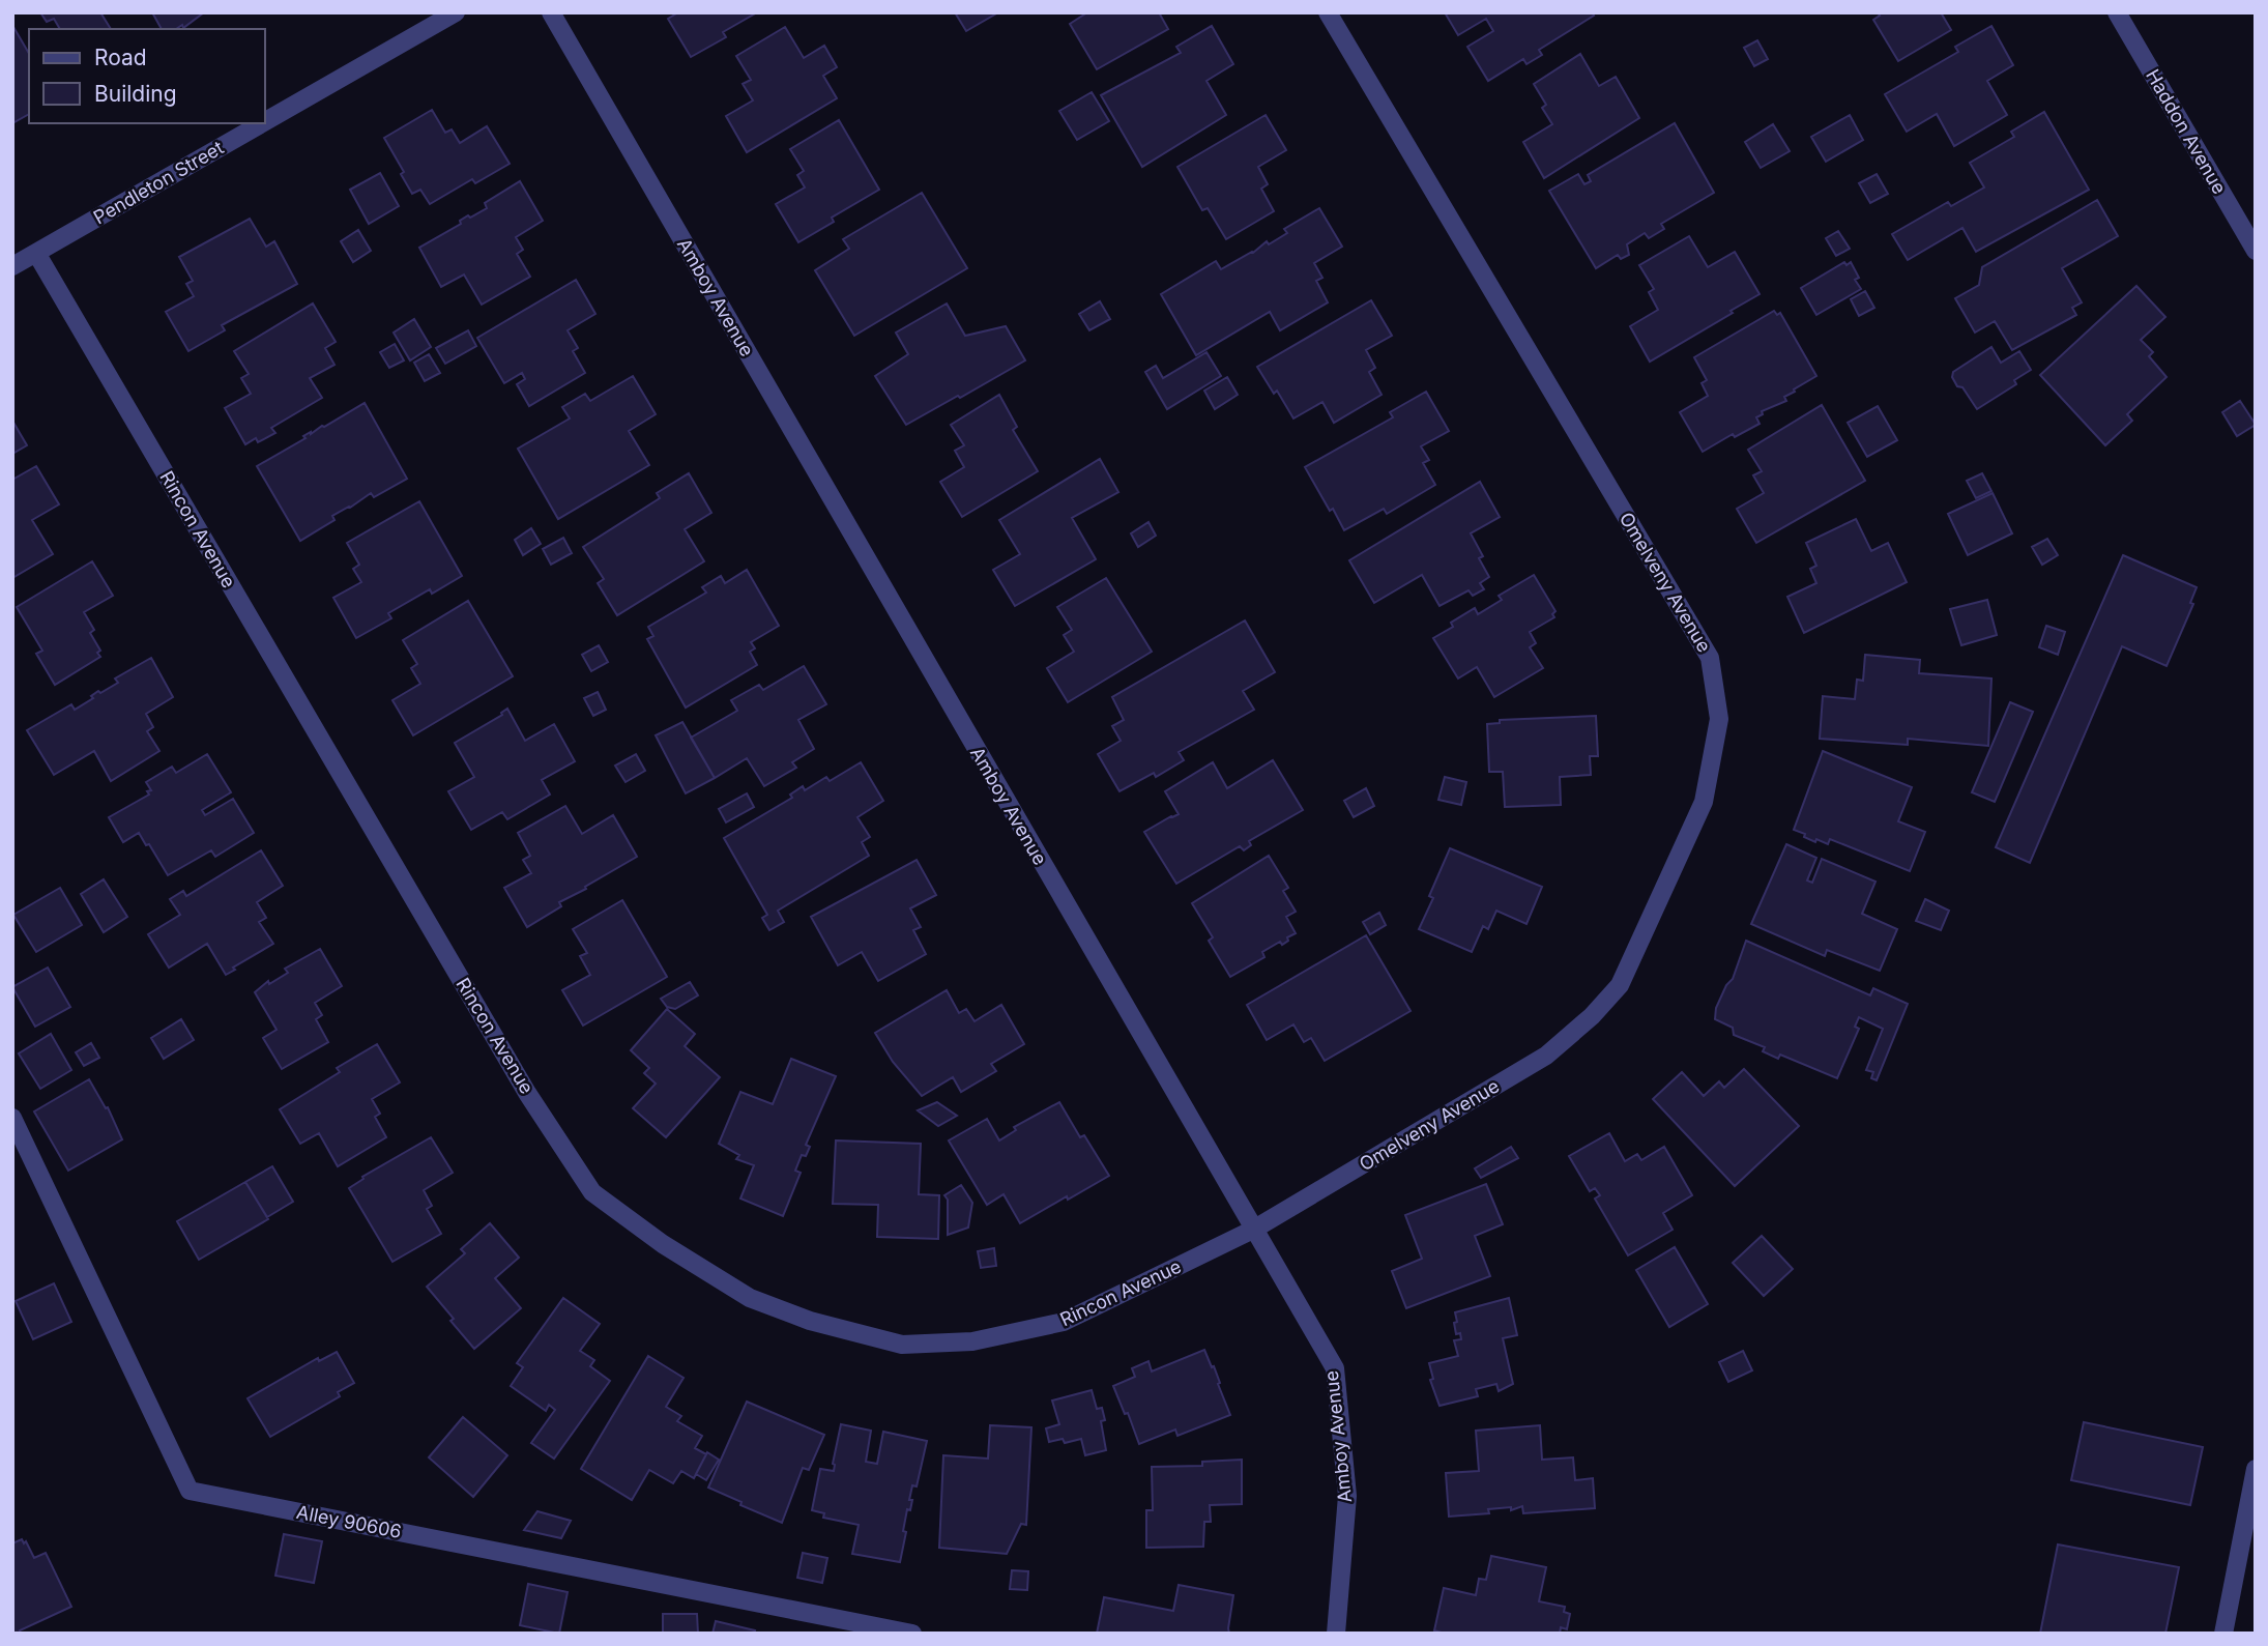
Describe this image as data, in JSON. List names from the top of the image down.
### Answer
{
  "streets": {
    "street": [
      "Haddon Avenue",
      "Pendleton Street",
      "Amboy Avenue",
      "Rincon Avenue",
      "Omelveny Avenue",
      "Alley 90606"
    ]
  },
  "crossings": [
    ["Pendleton Street", "Rincon Avenue"],
    ["Amboy Avenue", "Rincon Avenue"],
    ["Amboy Avenue", "Omelveny Avenue"],
    ["Rincon Avenue", "Omelveny Avenue"]
  ],
  "legend": ["Road", "Building"]
}
